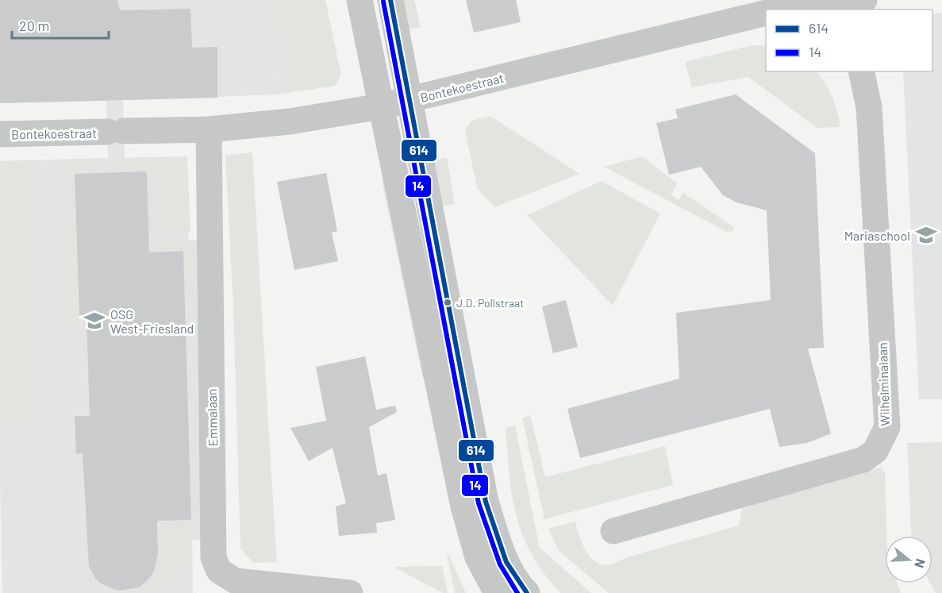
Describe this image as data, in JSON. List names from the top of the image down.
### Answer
{
  "streets": {
    "street": ["Bontekoestraat", "Wilhelminalaan", "Emmalaan"]
  },
  "crossings": [
    ["Bontekoestraat", "Emmalaan"]
  ],
  "places": {
    "school or university": ["Mariaschool", "OSG West-Friesland"],
    "other": ["J.D. Pollstraat"]
  },
  "lines": ["transit line 614", "transit line 14"],
  "legend": ["614", "14"],
  "scale_bar": "20 m",
  "north": "right"
}
